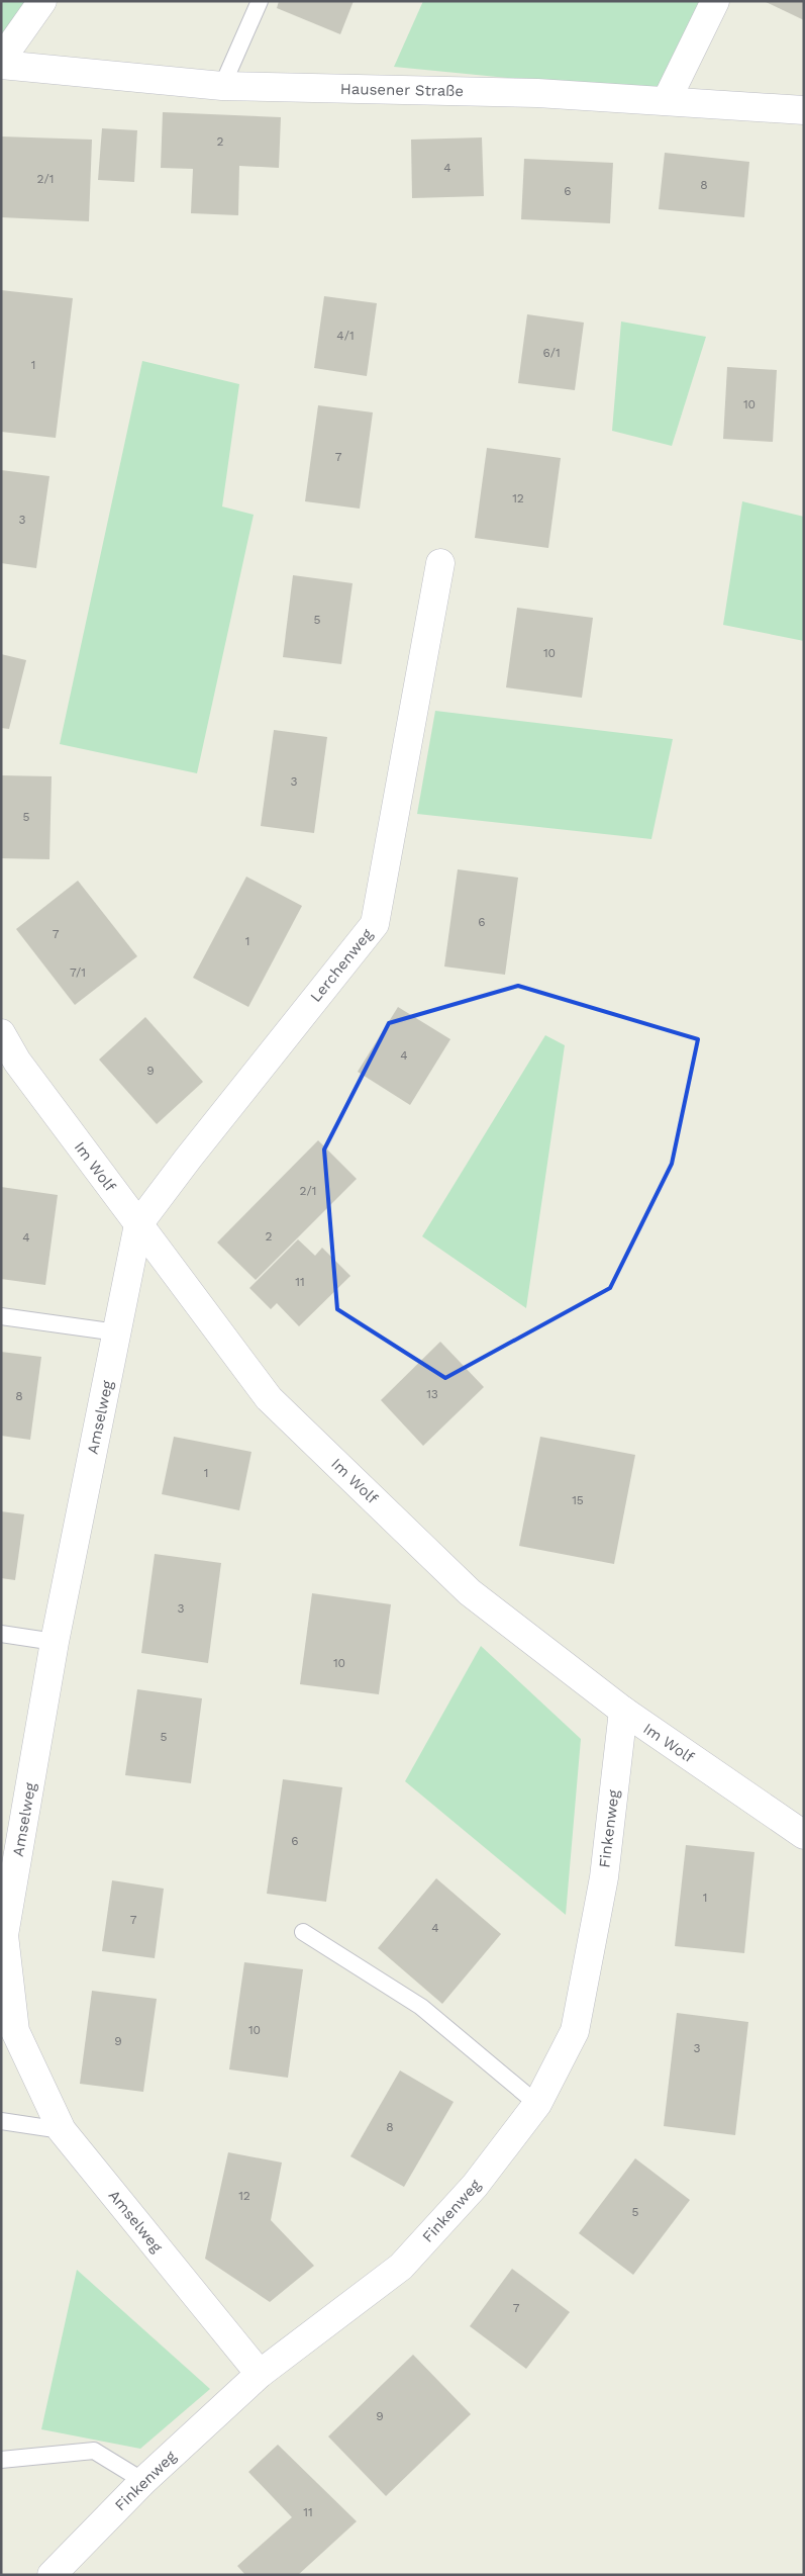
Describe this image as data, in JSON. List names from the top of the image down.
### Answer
{
  "streets": {
    "street": [
      "Hausener Straße",
      "Lerchenweg",
      "Im Wolf",
      "Amselweg",
      "Finkenweg"
    ]
  },
  "crossings": [
    ["Lerchenweg", "Im Wolf"],
    ["Lerchenweg", "Amselweg"],
    ["Im Wolf", "Amselweg"],
    ["Im Wolf", "Finkenweg"],
    ["Amselweg", "Finkenweg"]
  ],
  "house_numbers": [
    "2",
    "4",
    "2/1",
    "8",
    "6",
    "4/1",
    "6/1",
    "1",
    "10",
    "7",
    "12",
    "3",
    "5",
    "10",
    "3",
    "5",
    "6",
    "7",
    "1",
    "7/1",
    "4",
    "9",
    "2/1",
    "2",
    "4",
    "11",
    "13",
    "8",
    "1",
    "15",
    "3",
    "10",
    "5",
    "6",
    "1",
    "7",
    "4",
    "10",
    "9",
    "3",
    "8",
    "12",
    "5",
    "7",
    "9",
    "11"
  ]
}
